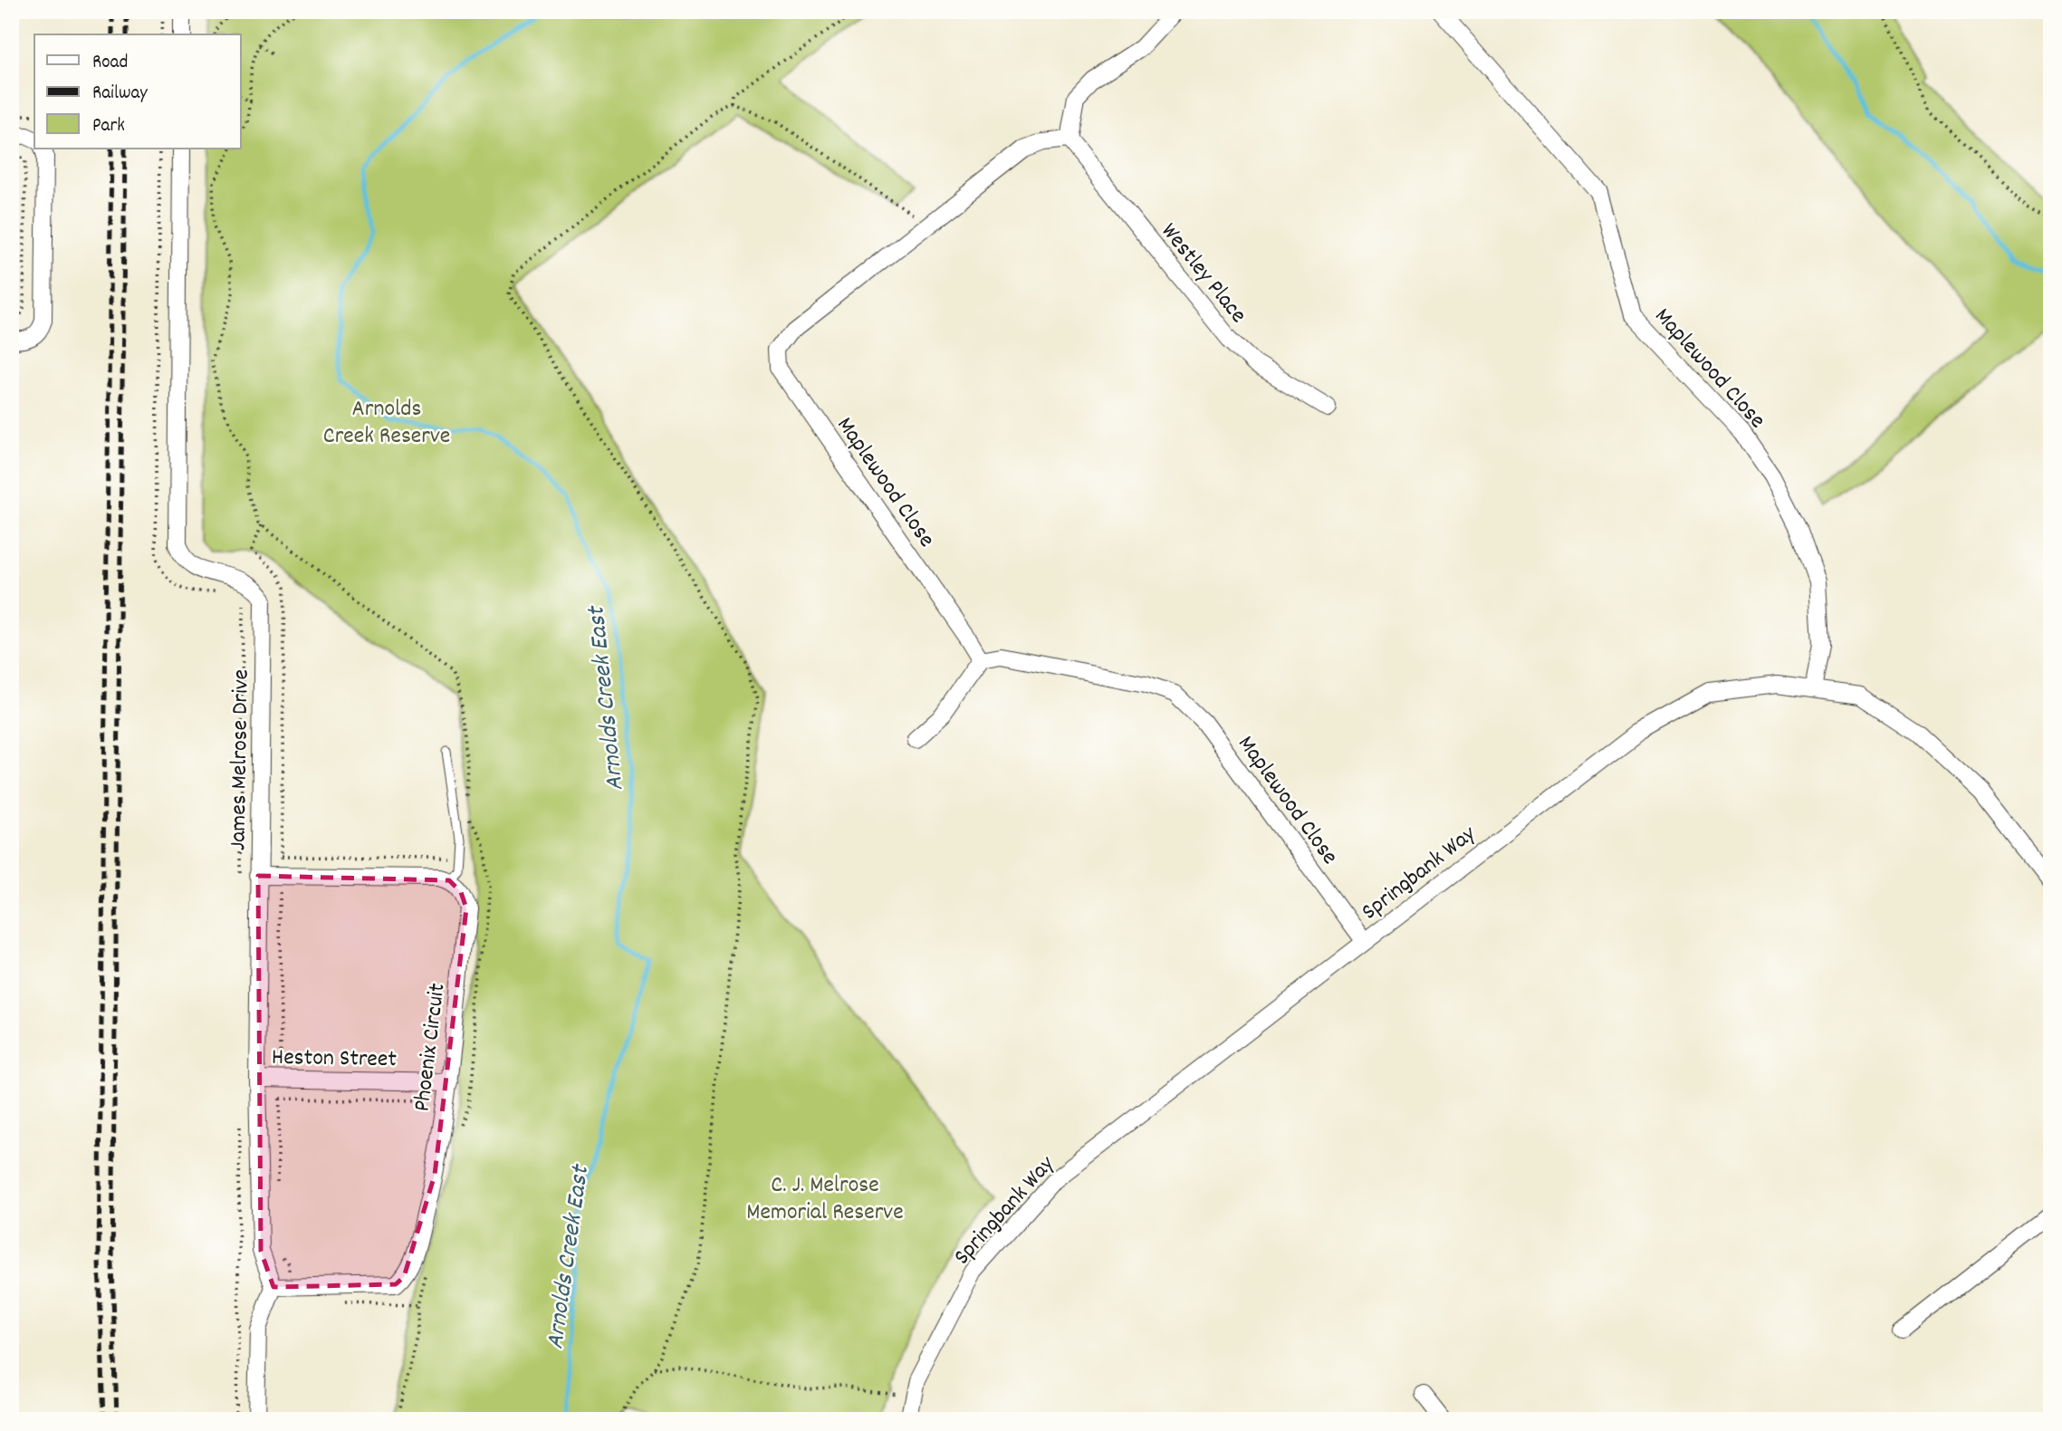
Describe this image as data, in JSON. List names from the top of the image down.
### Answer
{
  "streets": {
    "street": [
      "Westley Place",
      "Maplewood Close",
      "James Melrose Drive",
      "Springbank Way",
      "Phoenix Circuit",
      "Heston Street"
    ]
  },
  "crossings": [
    ["Westley Place", "Maplewood Close"],
    ["Maplewood Close", "Springbank Way"],
    ["James Melrose Drive", "Phoenix Circuit"],
    ["James Melrose Drive", "Heston Street"],
    ["Phoenix Circuit", "Heston Street"]
  ],
  "water": ["Arnolds Creek East"],
  "parks": ["Arnolds Creek Reserve", "C. J. Melrose Memorial Reserve"],
  "legend": ["Road", "Railway", "Park"]
}
